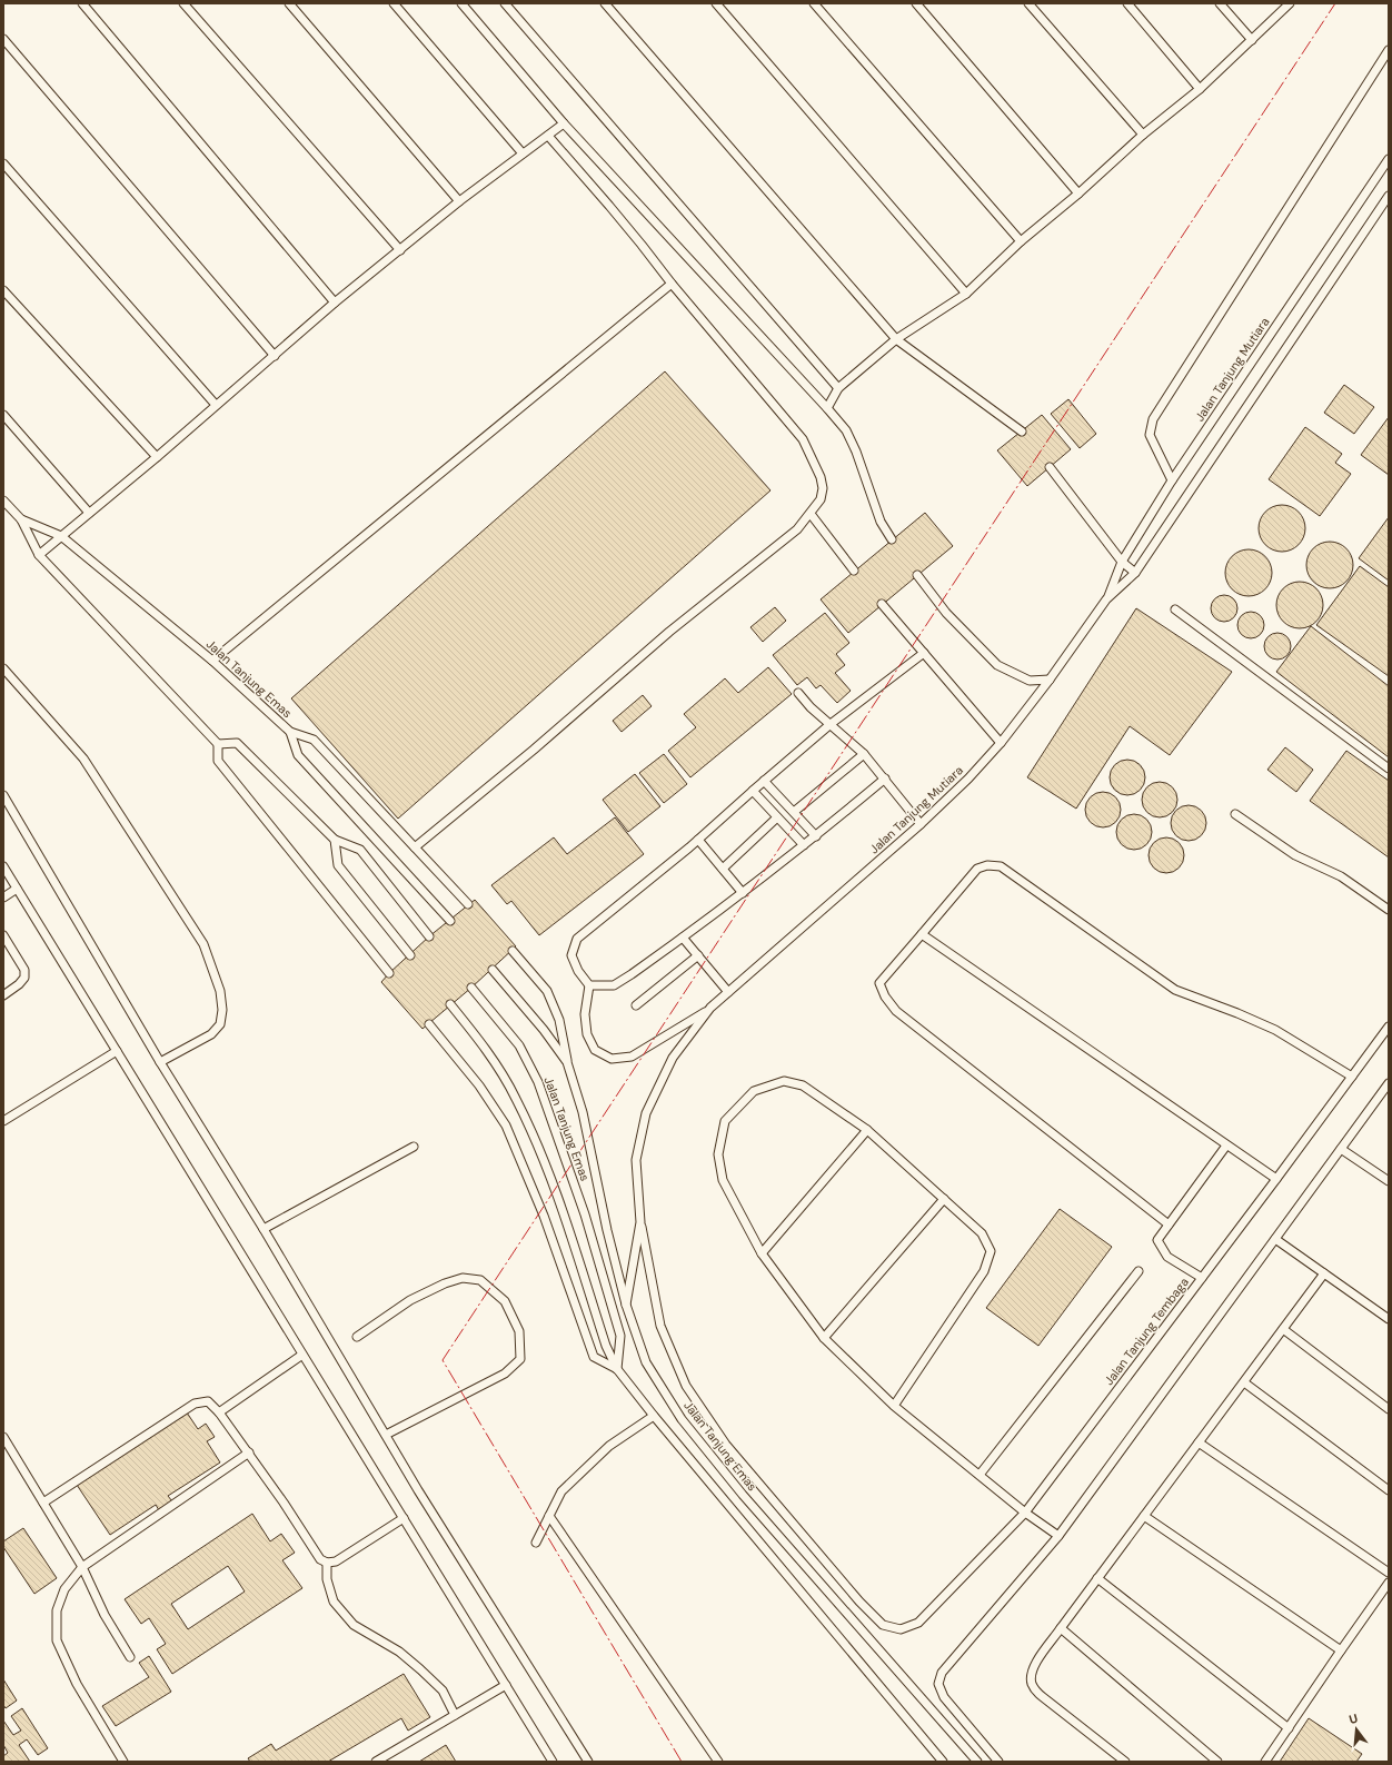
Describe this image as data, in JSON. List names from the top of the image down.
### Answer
{
  "streets": {
    "lane": ["Jalan Tanjung Mutiara", "Jalan Tanjung Emas", "Jalan Tanjung Tembaga"]
  },
  "crossings": [
    ["Jalan Tanjung Mutiara", "Jalan Tanjung Emas"],
    ["Jalan Tanjung Mutiara", "Jalan Tanjung Tembaga"]
  ],
  "north": "top"
}
